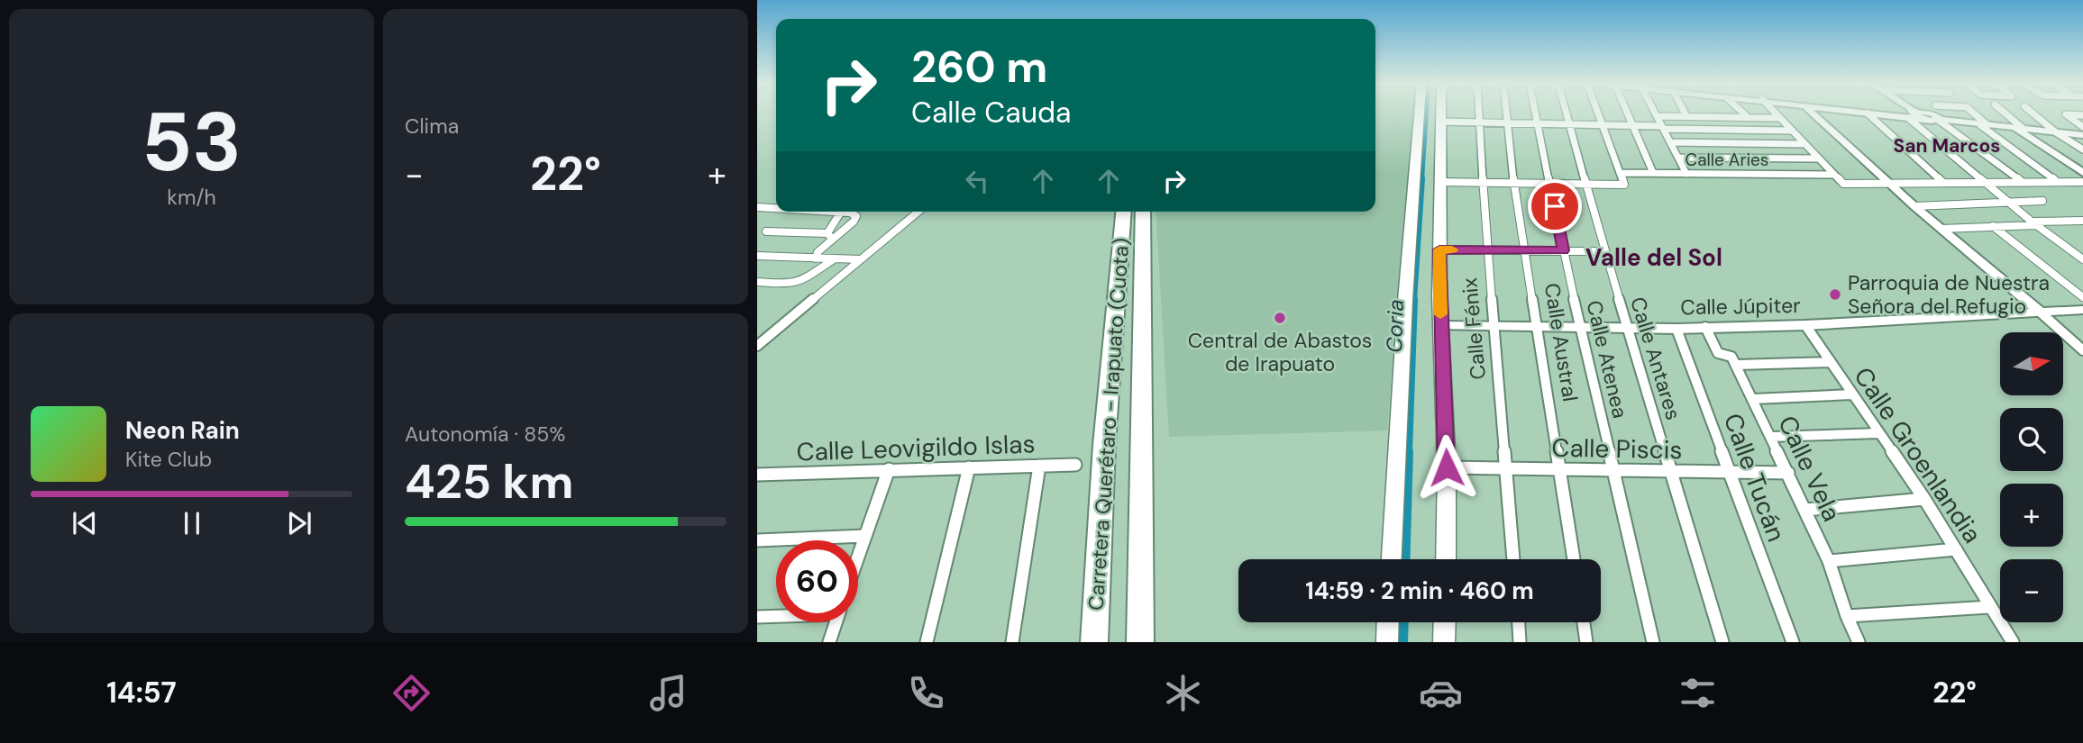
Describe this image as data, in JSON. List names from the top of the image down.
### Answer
{
  "streets": {
    "highway": ["Carretera Querétaro - Irapuato (Cuota)"],
    "street": [
      "Calle Aries",
      "Calle Júpiter",
      "Calle Fénix",
      "Calle Austral",
      "Calle Antares",
      "Calle Atenea",
      "Calle Leovigildo Islas",
      "Calle Piscis",
      "Calle Groenlandia",
      "Calle Vela",
      "Calle Tucán"
    ]
  },
  "crossings": [
    ["Calle Júpiter", "Calle Fénix"],
    ["Calle Júpiter", "Calle Austral"],
    ["Calle Júpiter", "Calle Antares"],
    ["Calle Júpiter", "Calle Atenea"],
    ["Calle Júpiter", "Calle Groenlandia"],
    ["Calle Júpiter", "Calle Vela"],
    ["Calle Júpiter", "Calle Tucán"],
    ["Calle Fénix", "Calle Piscis"],
    ["Calle Austral", "Calle Piscis"],
    ["Calle Antares", "Calle Piscis"],
    ["Calle Atenea", "Calle Piscis"],
    ["Calle Piscis", "Calle Vela"],
    ["Calle Piscis", "Calle Tucán"]
  ],
  "districts": ["San Marcos", "Valle del Sol"],
  "water": ["Coria"],
  "places": ["Parroquia de Nuestra Señora del Refugio", "Central de Abastos de Irapuato"],
  "north": "right",
  "page": {
    "tile": [
      ["53", "km/h"],
      "Clima",
      ["Autonomía · 85%", "425 km"]
    ],
    "turn": ["260 m", "Calle Cauda"],
    "heat": ["−", "22°", "+"],
    "map_buttons": ["+", "−"],
    "song": ["Neon Rain", "Kite Club"],
    "limit": "60",
    "trip": "14:59 · 2 min · 460 m",
    "tabs": ["14:57", "22°"]
  }
}
